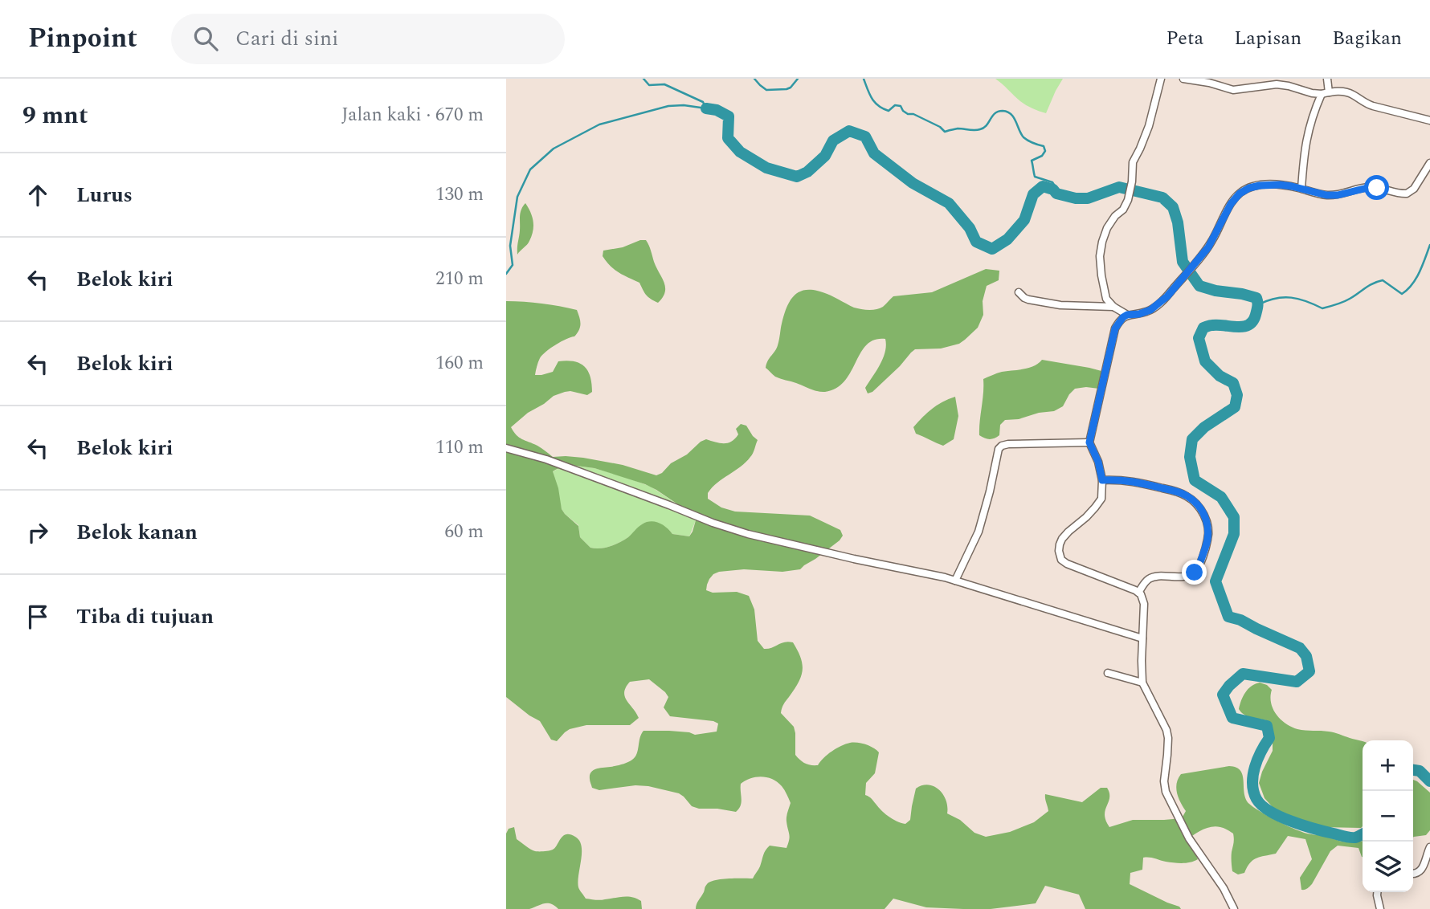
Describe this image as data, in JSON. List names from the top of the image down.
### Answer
{
  "page": {
    "header": "Pinpoint",
    "search": "Cari di sini",
    "nav": ["Peta", "Lapisan", "Bagikan"],
    "heading": ["9 mnt", "Jalan kaki · 670 m"],
    "list": [
      ["Lurus", "130 m"],
      ["Belok kiri", "210 m"],
      ["Belok kiri", "160 m"],
      ["Belok kiri", "110 m"],
      ["Belok kanan", "60 m"],
      "Tiba di tujuan"
    ],
    "map_buttons": ["+", "−"]
  }
}
